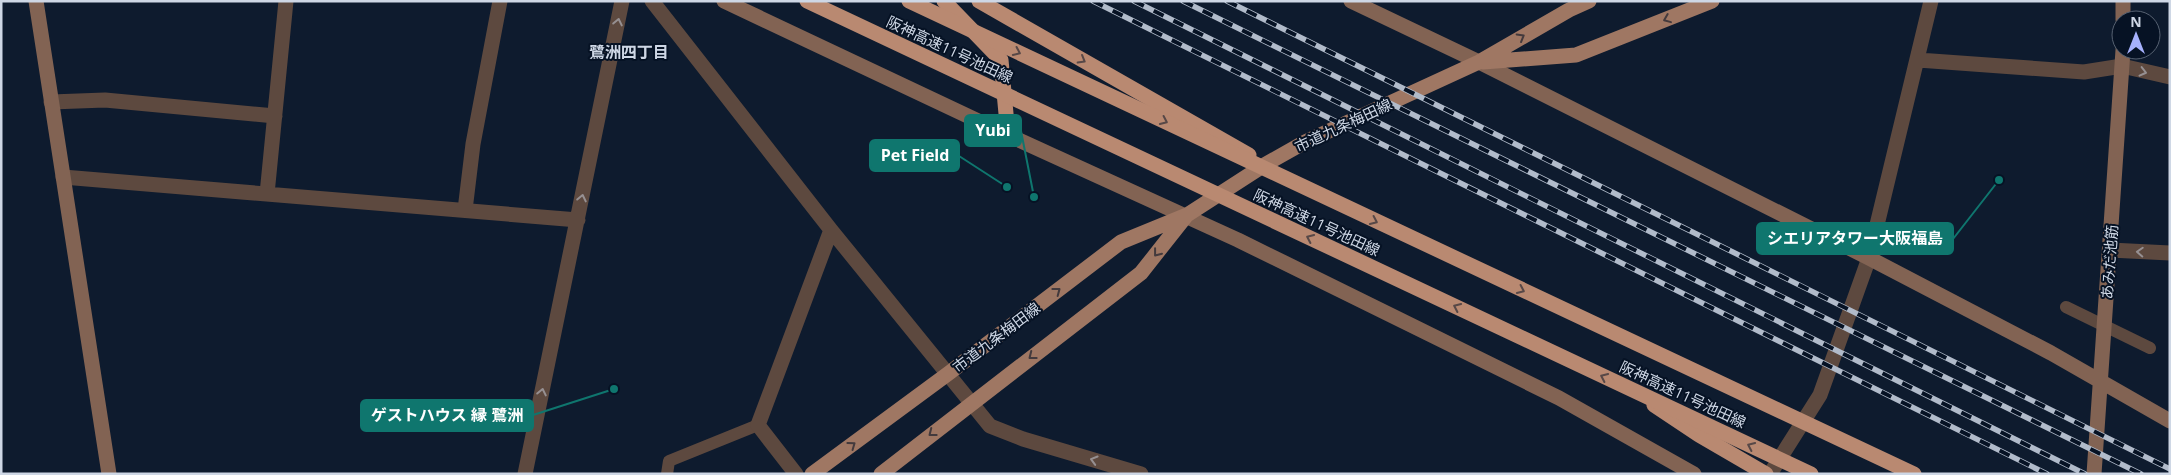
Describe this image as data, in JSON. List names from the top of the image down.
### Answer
{
  "streets": {
    "highway": ["阪神高速11号池田線"],
    "main road": ["市道九条梅田線"],
    "street": ["あみだ池筋"]
  },
  "districts": ["鷺洲四丁目"],
  "places": [
    "シエリアタワー大阪福島",
    "Pet Field",
    "Yubi",
    "ゲストハウス 縁 鷺洲"
  ],
  "north": "top"
}
